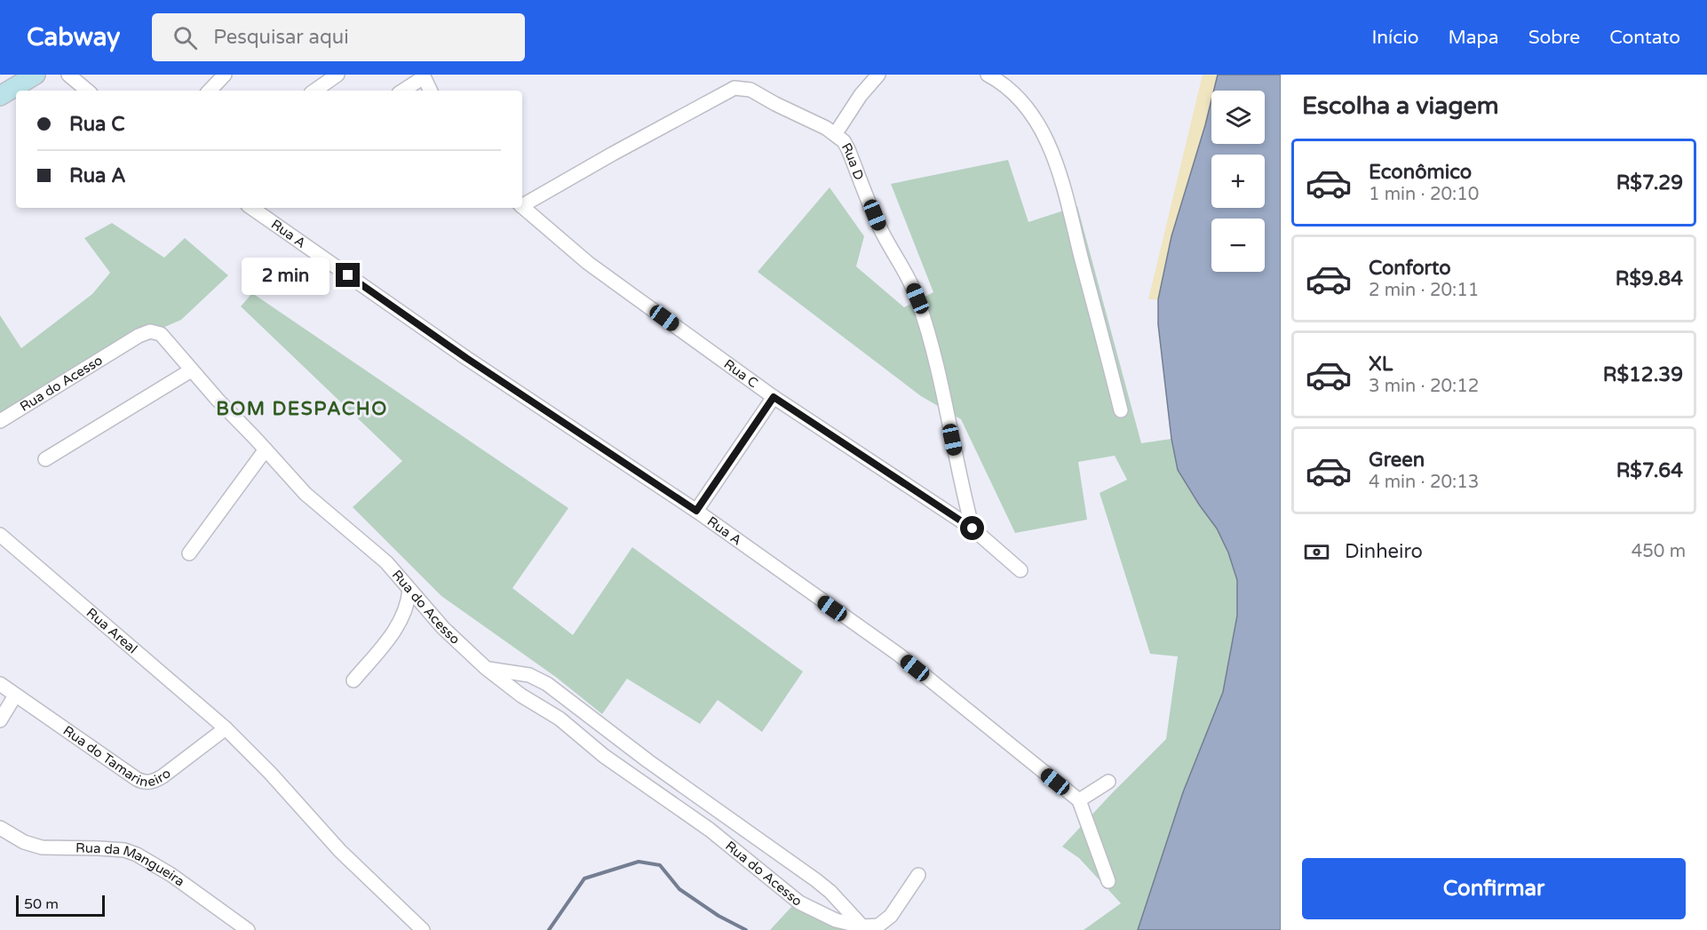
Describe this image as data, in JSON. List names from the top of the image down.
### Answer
{
  "streets": {
    "street": [
      "Rua D",
      "Rua A",
      "Rua C",
      "Rua do Acesso",
      "Rua Areal",
      "Rua do Tamarineiro",
      "Rua da Mangueira"
    ]
  },
  "crossings": [
    ["Rua D", "Rua C"],
    ["Rua Areal", "Rua do Tamarineiro"]
  ],
  "districts": ["BOM DESPACHO"],
  "scale_bar": "50 m",
  "page": {
    "header": "Cabway",
    "search": "Pesquisar aqui",
    "nav": [
      "Início",
      "Mapa",
      "Sobre",
      "Contato"
    ],
    "heading": "Escolha a viagem",
    "map_buttons": ["+", "−"],
    "banner": ["Rua C", "Rua A"],
    "list": [
      {
        "name": "Econômico",
        "note": "1 min · 20:10",
        "value": "R$7.29"
      },
      {
        "name": "Conforto",
        "note": "2 min · 20:11",
        "value": "R$9.84"
      },
      {
        "name": "XL",
        "note": "3 min · 20:12",
        "value": "R$12.39"
      },
      {
        "name": "Green",
        "note": "4 min · 20:13",
        "value": "R$7.64"
      }
    ],
    "bubble": "2 min",
    "pay": ["Dinheiro", "450 m"],
    "buttons": "Confirmar",
    "scale": "50 m"
  }
}
